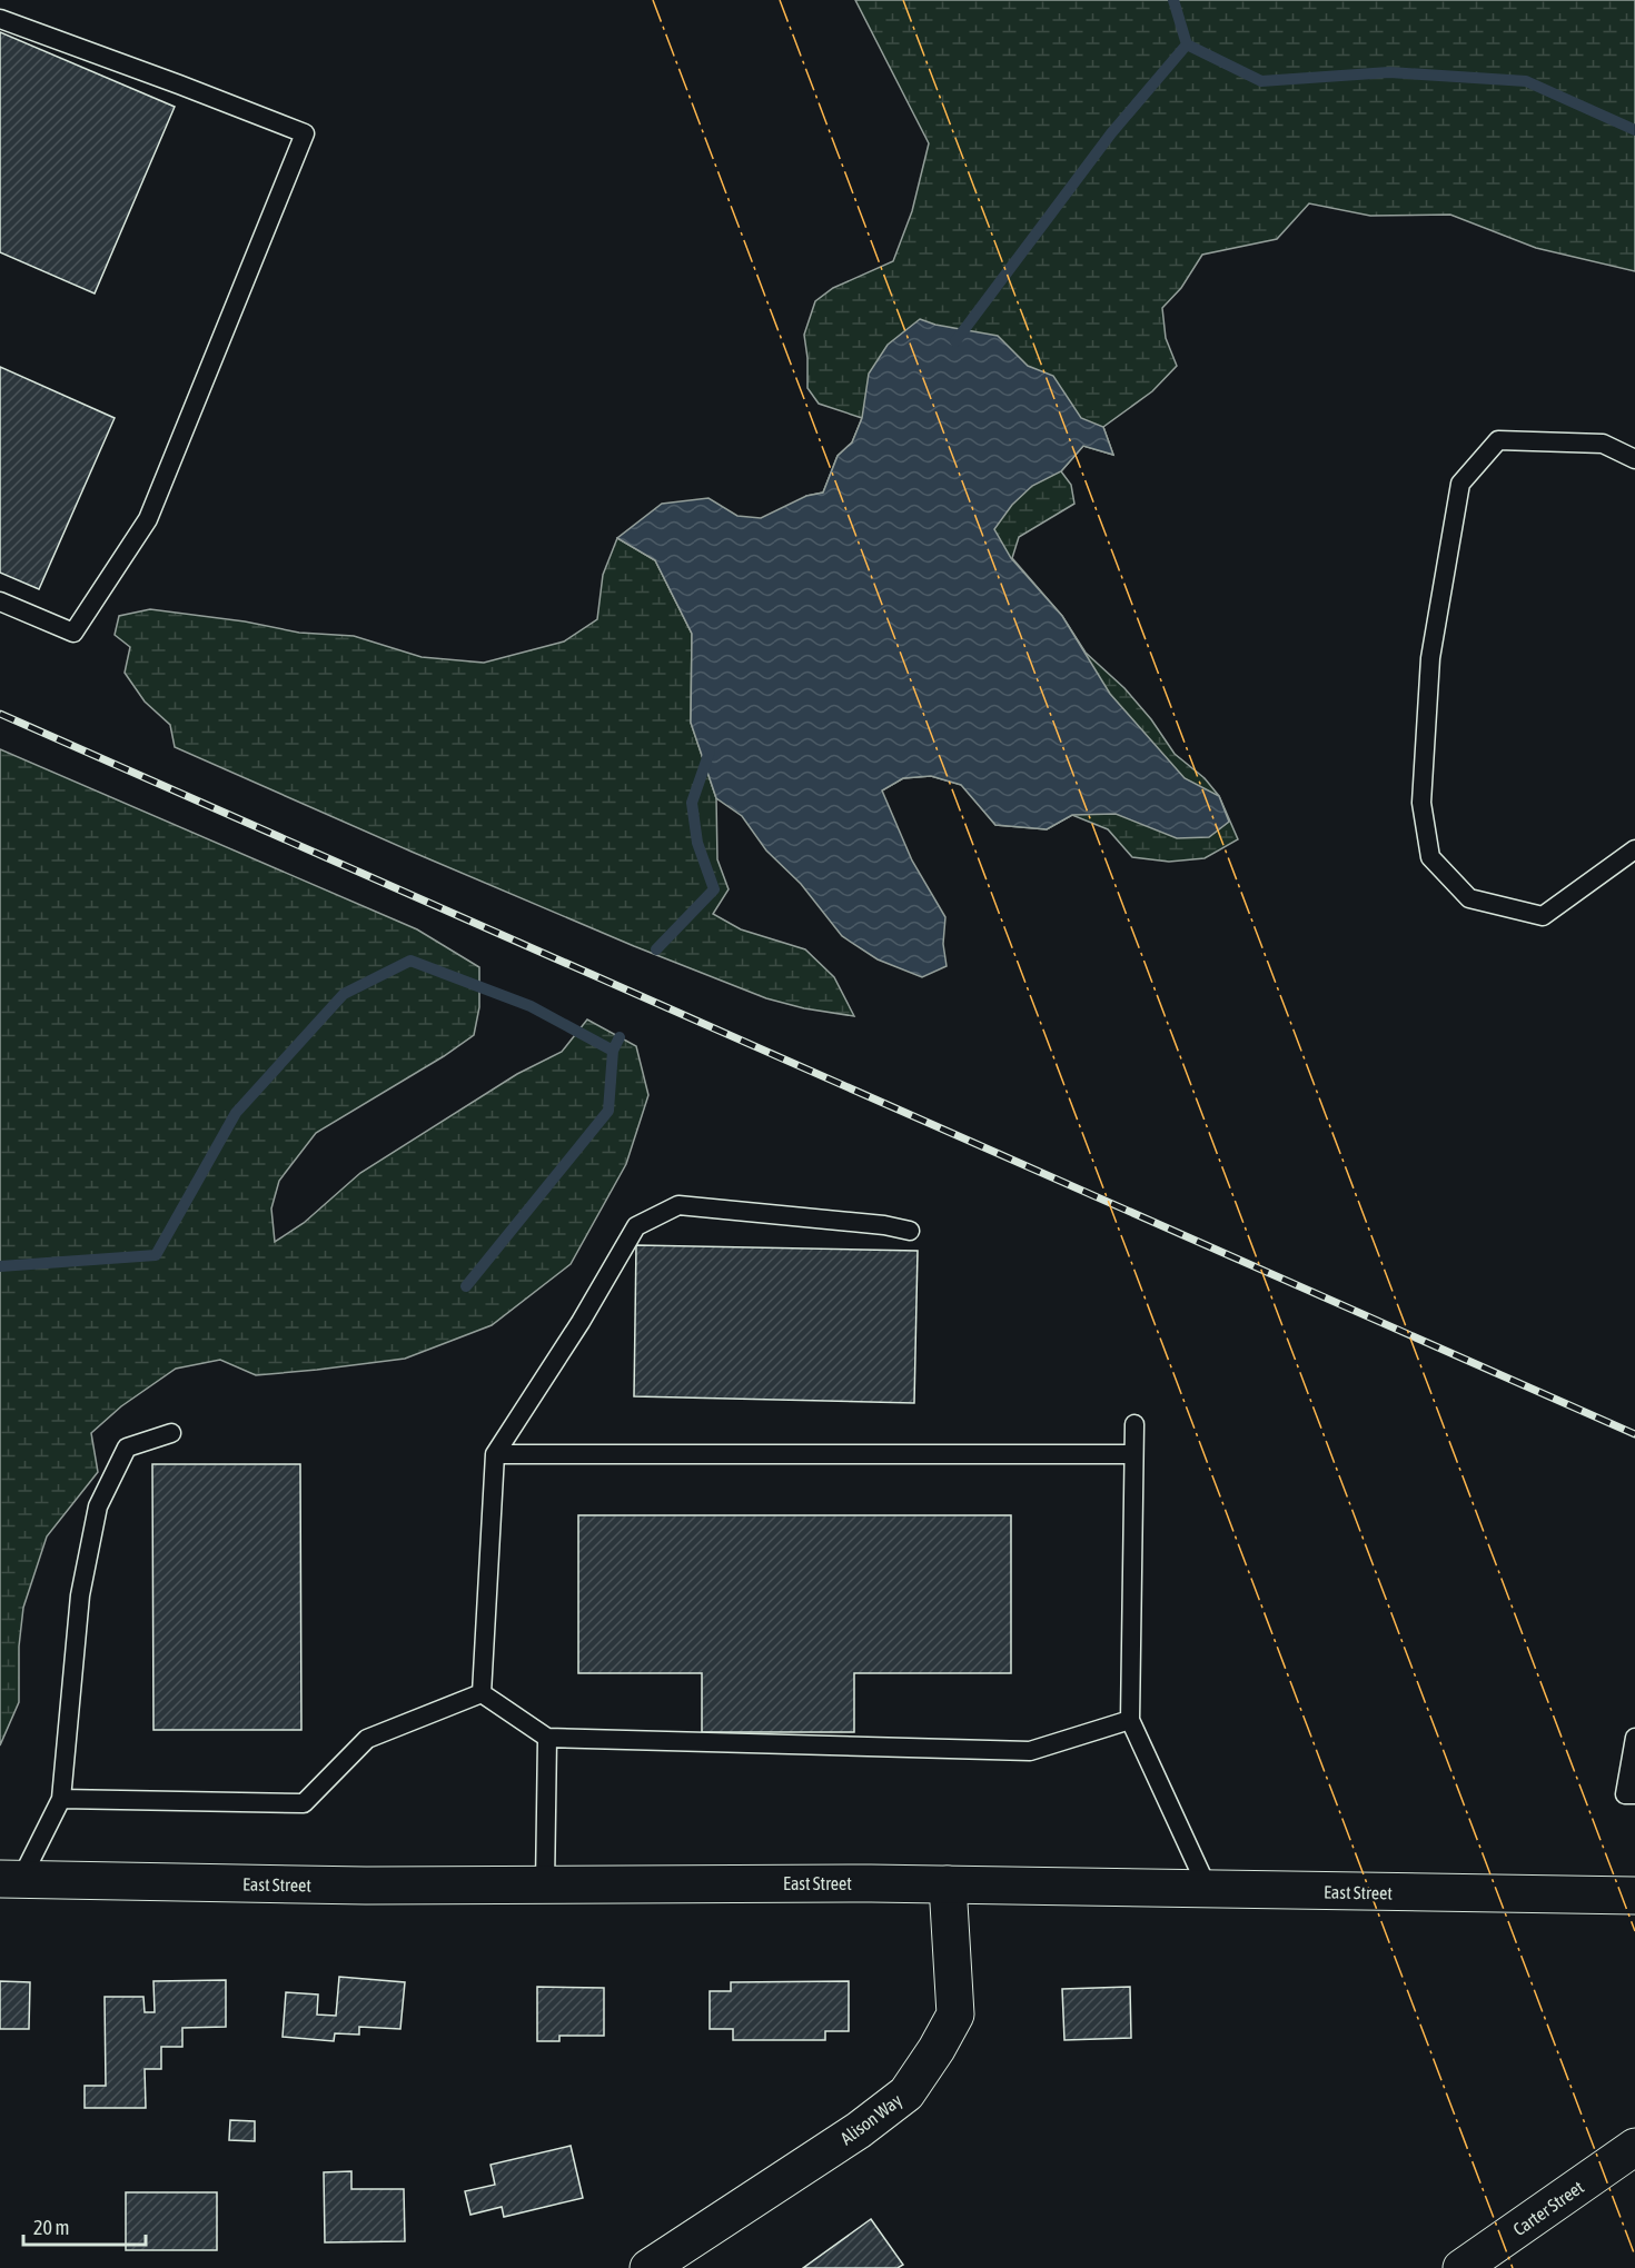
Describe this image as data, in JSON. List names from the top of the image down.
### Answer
{
  "streets": {
    "main road": ["East Street", "Alison Way", "Carter Street"]
  },
  "crossings": [
    ["East Street", "Alison Way"]
  ],
  "scale_bar": "20 m"
}
